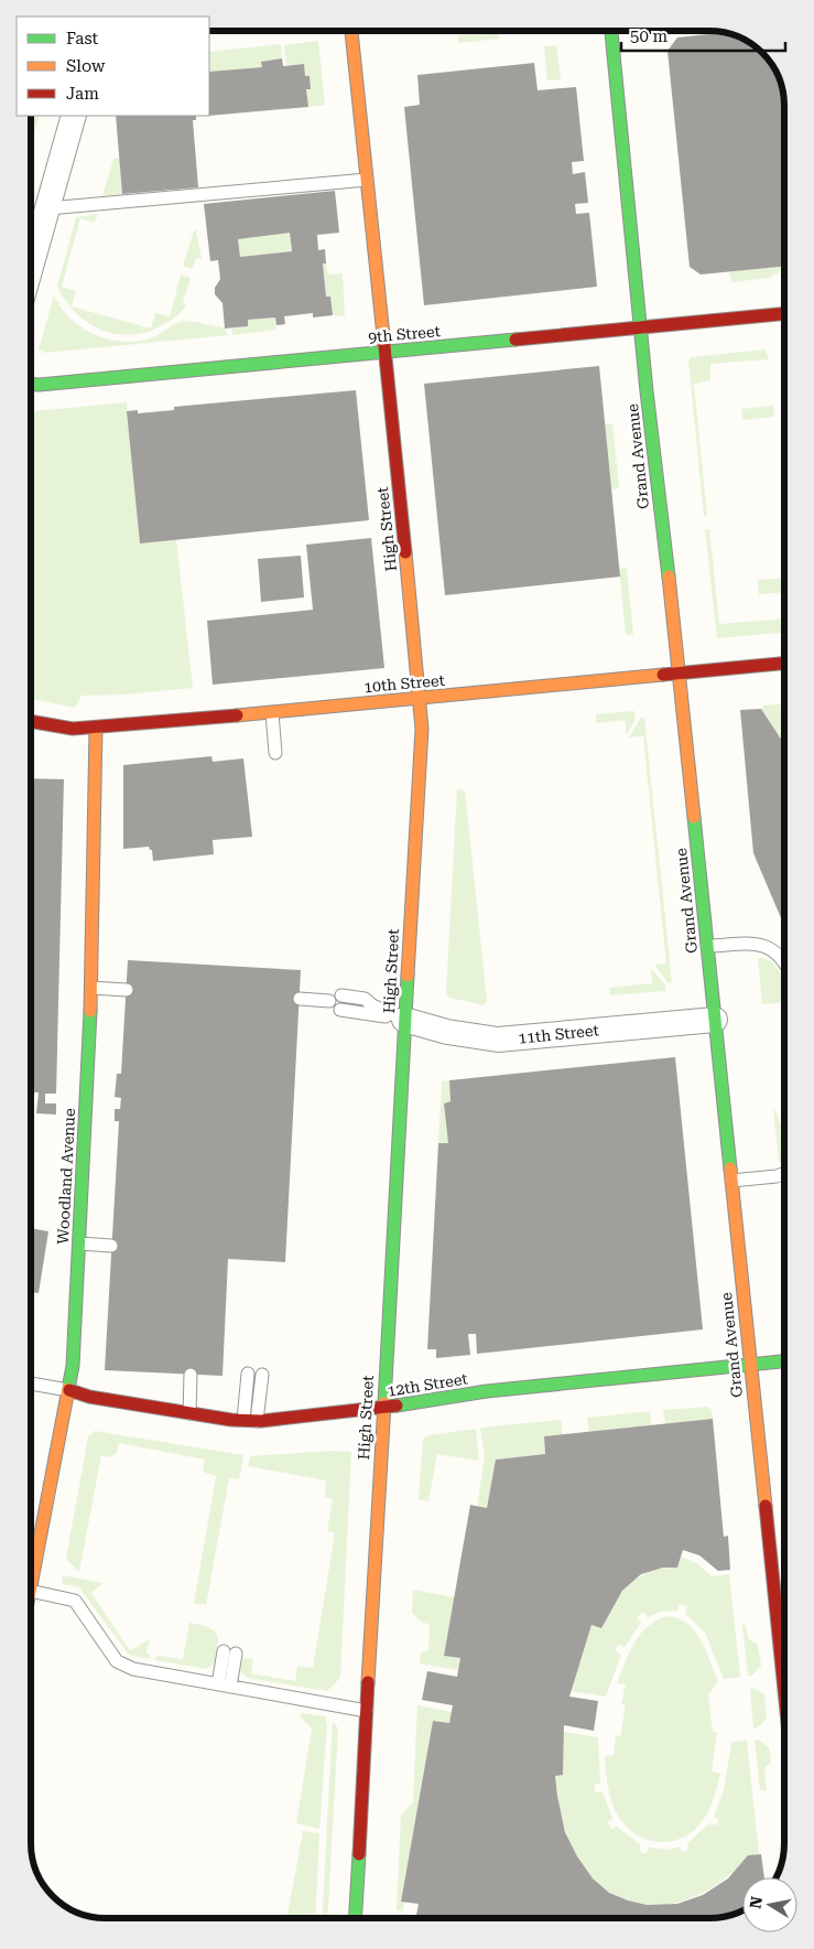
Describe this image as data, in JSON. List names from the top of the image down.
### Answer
{
  "streets": {
    "main road": [
      "9th Street",
      "Grand Avenue",
      "High Street",
      "10th Street",
      "Woodland Avenue",
      "12th Street"
    ],
    "street": ["11th Street"]
  },
  "crossings": [
    ["9th Street", "Grand Avenue"],
    ["9th Street", "High Street"],
    ["Grand Avenue", "10th Street"],
    ["Grand Avenue", "11th Street"],
    ["Grand Avenue", "12th Street"],
    ["High Street", "10th Street"],
    ["High Street", "11th Street"],
    ["High Street", "12th Street"],
    ["10th Street", "Woodland Avenue"],
    ["Woodland Avenue", "12th Street"]
  ],
  "legend": ["Fast", "Slow", "Jam"],
  "scale_bar": "50 m",
  "north": "left"
}
